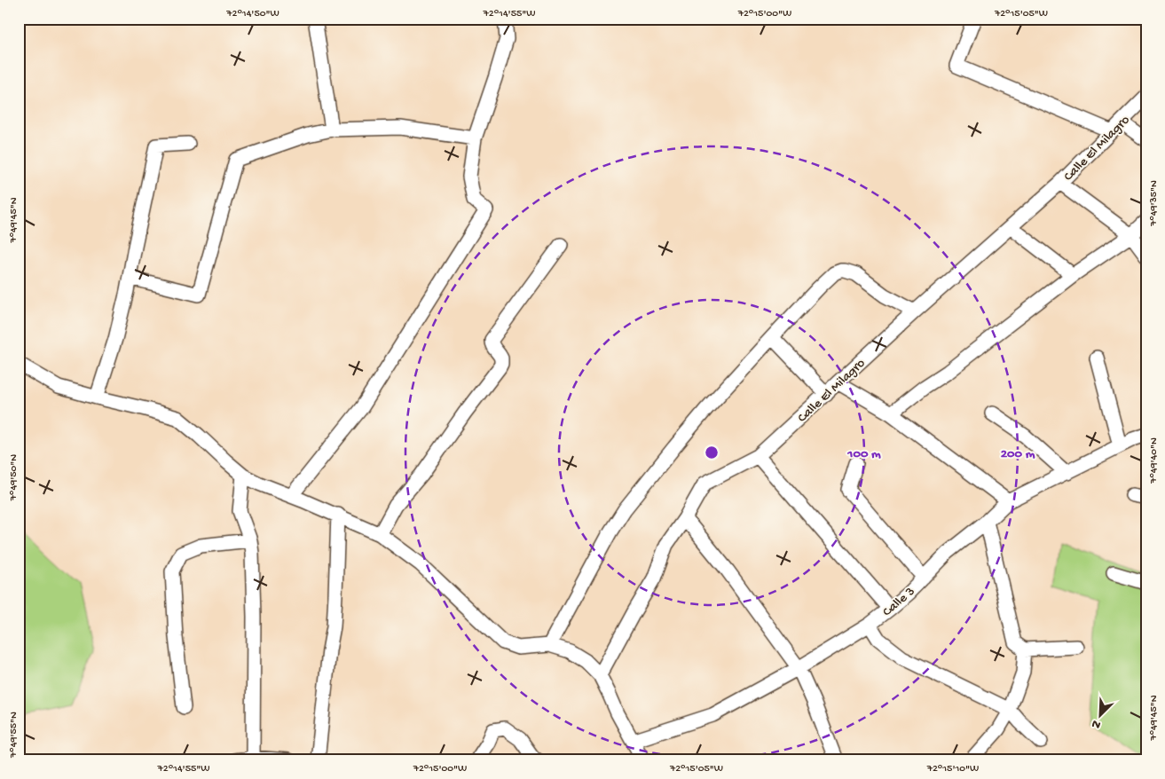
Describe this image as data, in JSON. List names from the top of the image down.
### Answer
{
  "streets": {
    "street": ["Calle El Milagro", "Calle 3"]
  },
  "north": "bottom left",
  "coordinates": [
    "72°14'50\"W",
    "72°14'55\"W",
    "72°15'00\"W",
    "72°15'05\"W",
    "7°49'35\"N",
    "7°49'45\"N",
    "7°49'40\"N",
    "7°49'50\"N",
    "7°49'55\"N",
    "72°15'10\"W"
  ],
  "rings": ["100 m", "200 m"]
}
